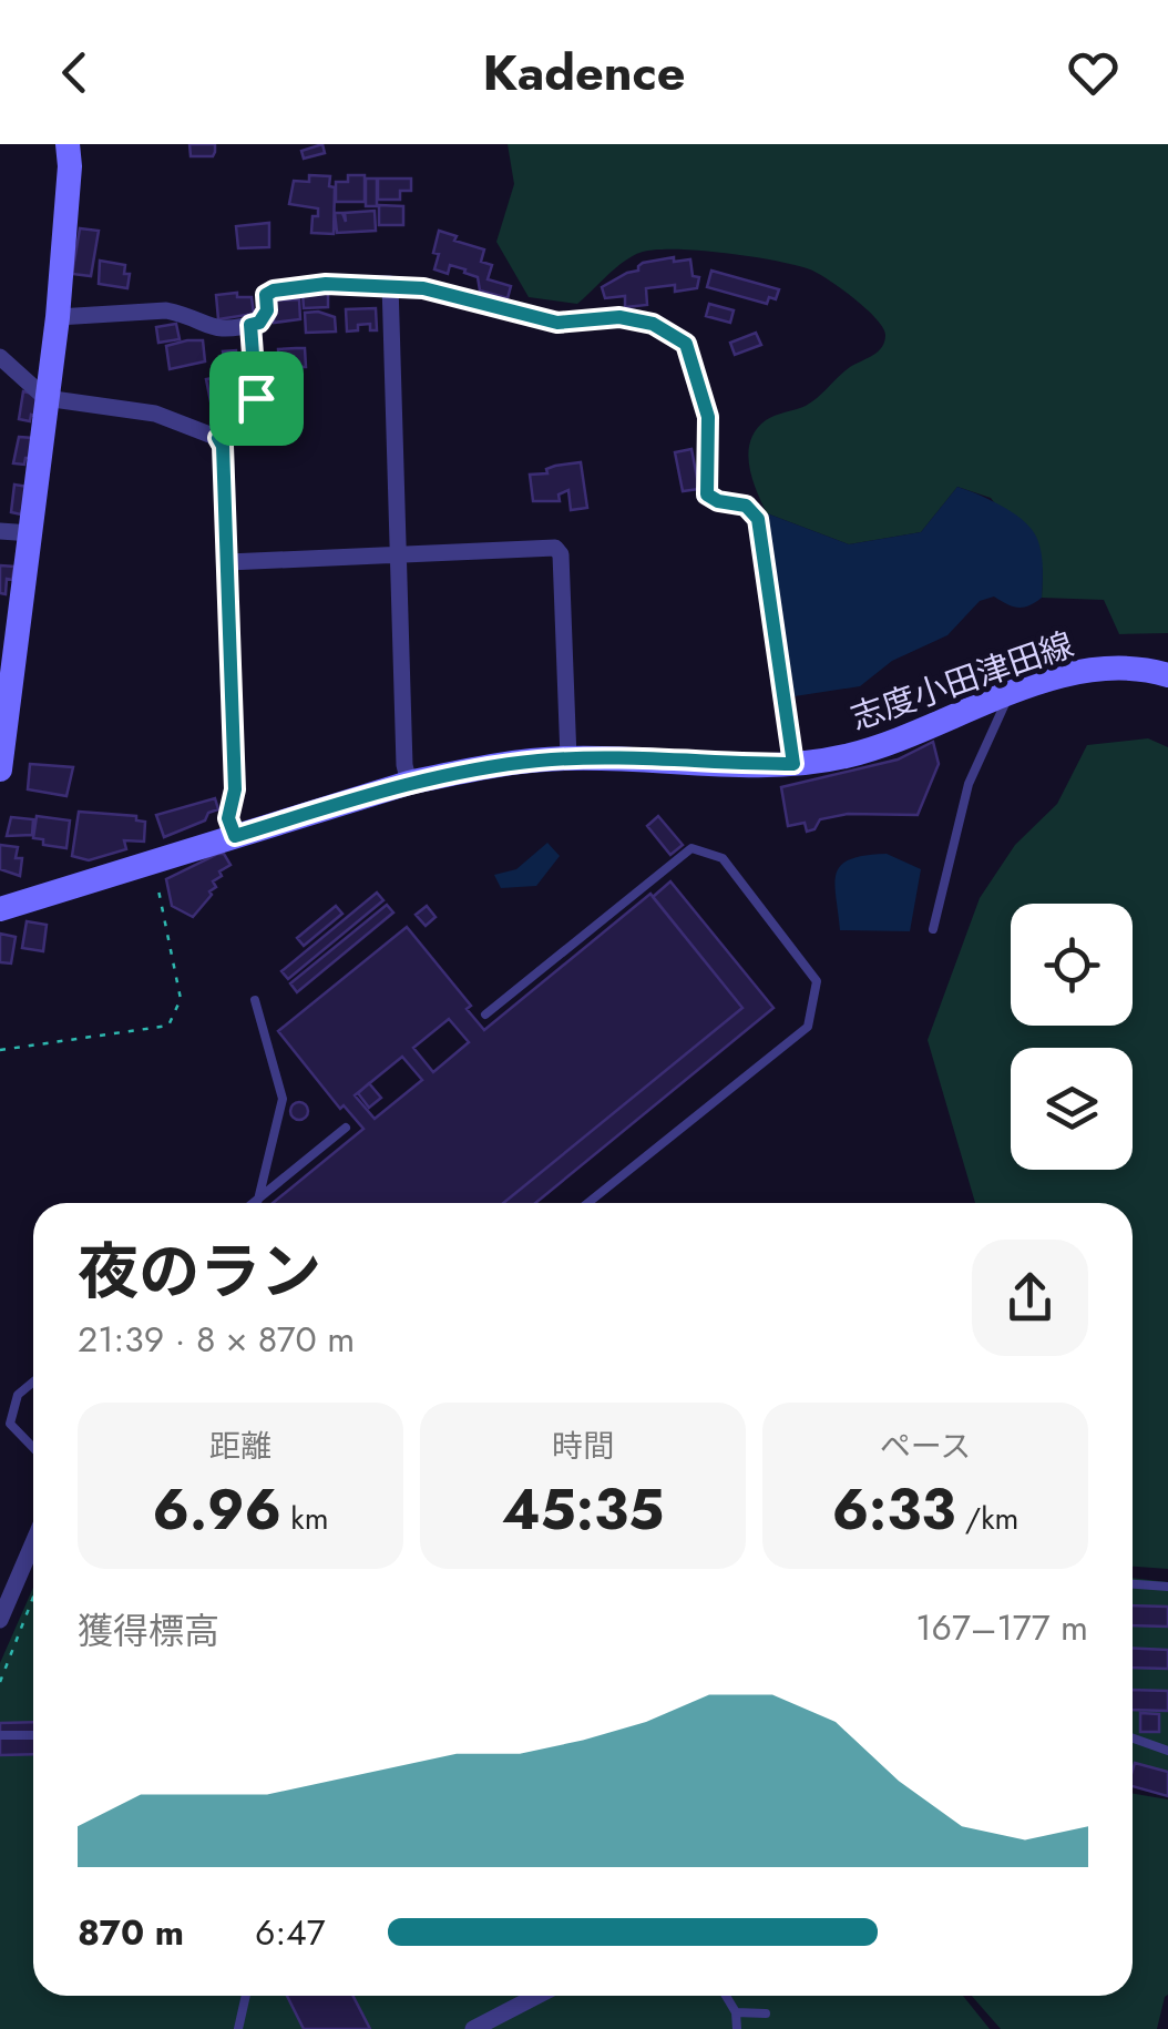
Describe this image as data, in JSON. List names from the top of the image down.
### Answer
{
  "streets": {
    "main road": ["志度小田津田線"]
  },
  "page": {
    "header": "Kadence",
    "heading": ["夜のラン", "21:39 · 8 × 870 m"],
    "stats": [
      ["距離", "6.96 km"],
      ["時間", "45:35"],
      ["ペース", "6:33 /km"]
    ],
    "chart": ["獲得標高", "167–177 m"],
    "list": [
      {
        "name": "870 m",
        "note": "6:47"
      }
    ]
  }
}
